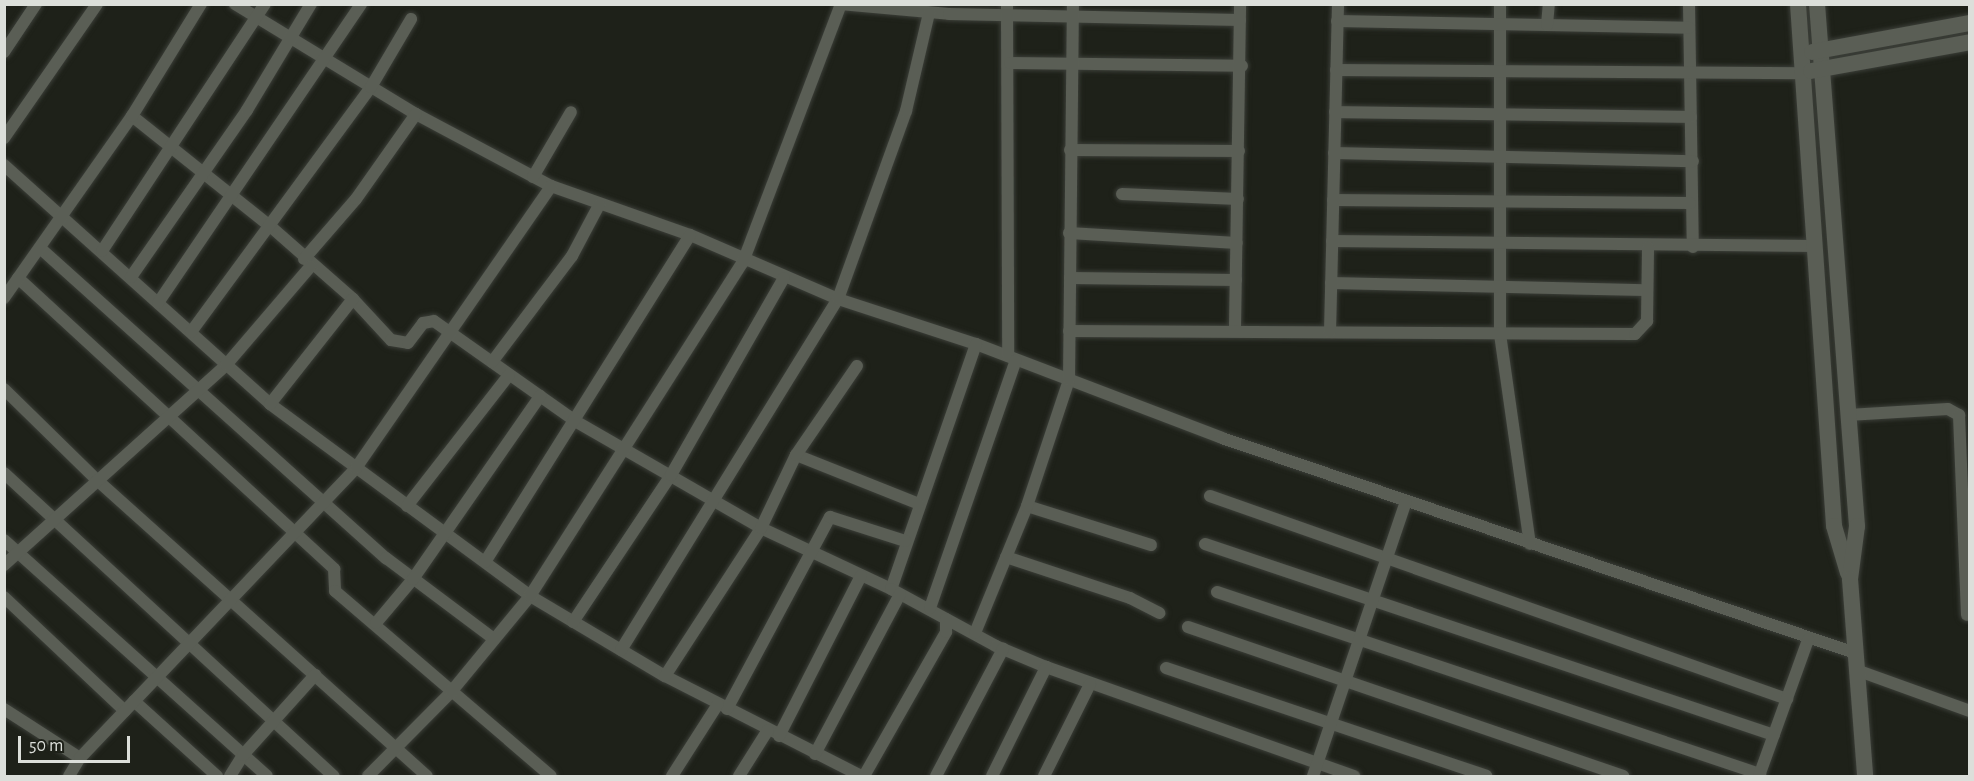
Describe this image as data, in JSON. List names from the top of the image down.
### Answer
{
  "scale_bar": "50 m"
}
